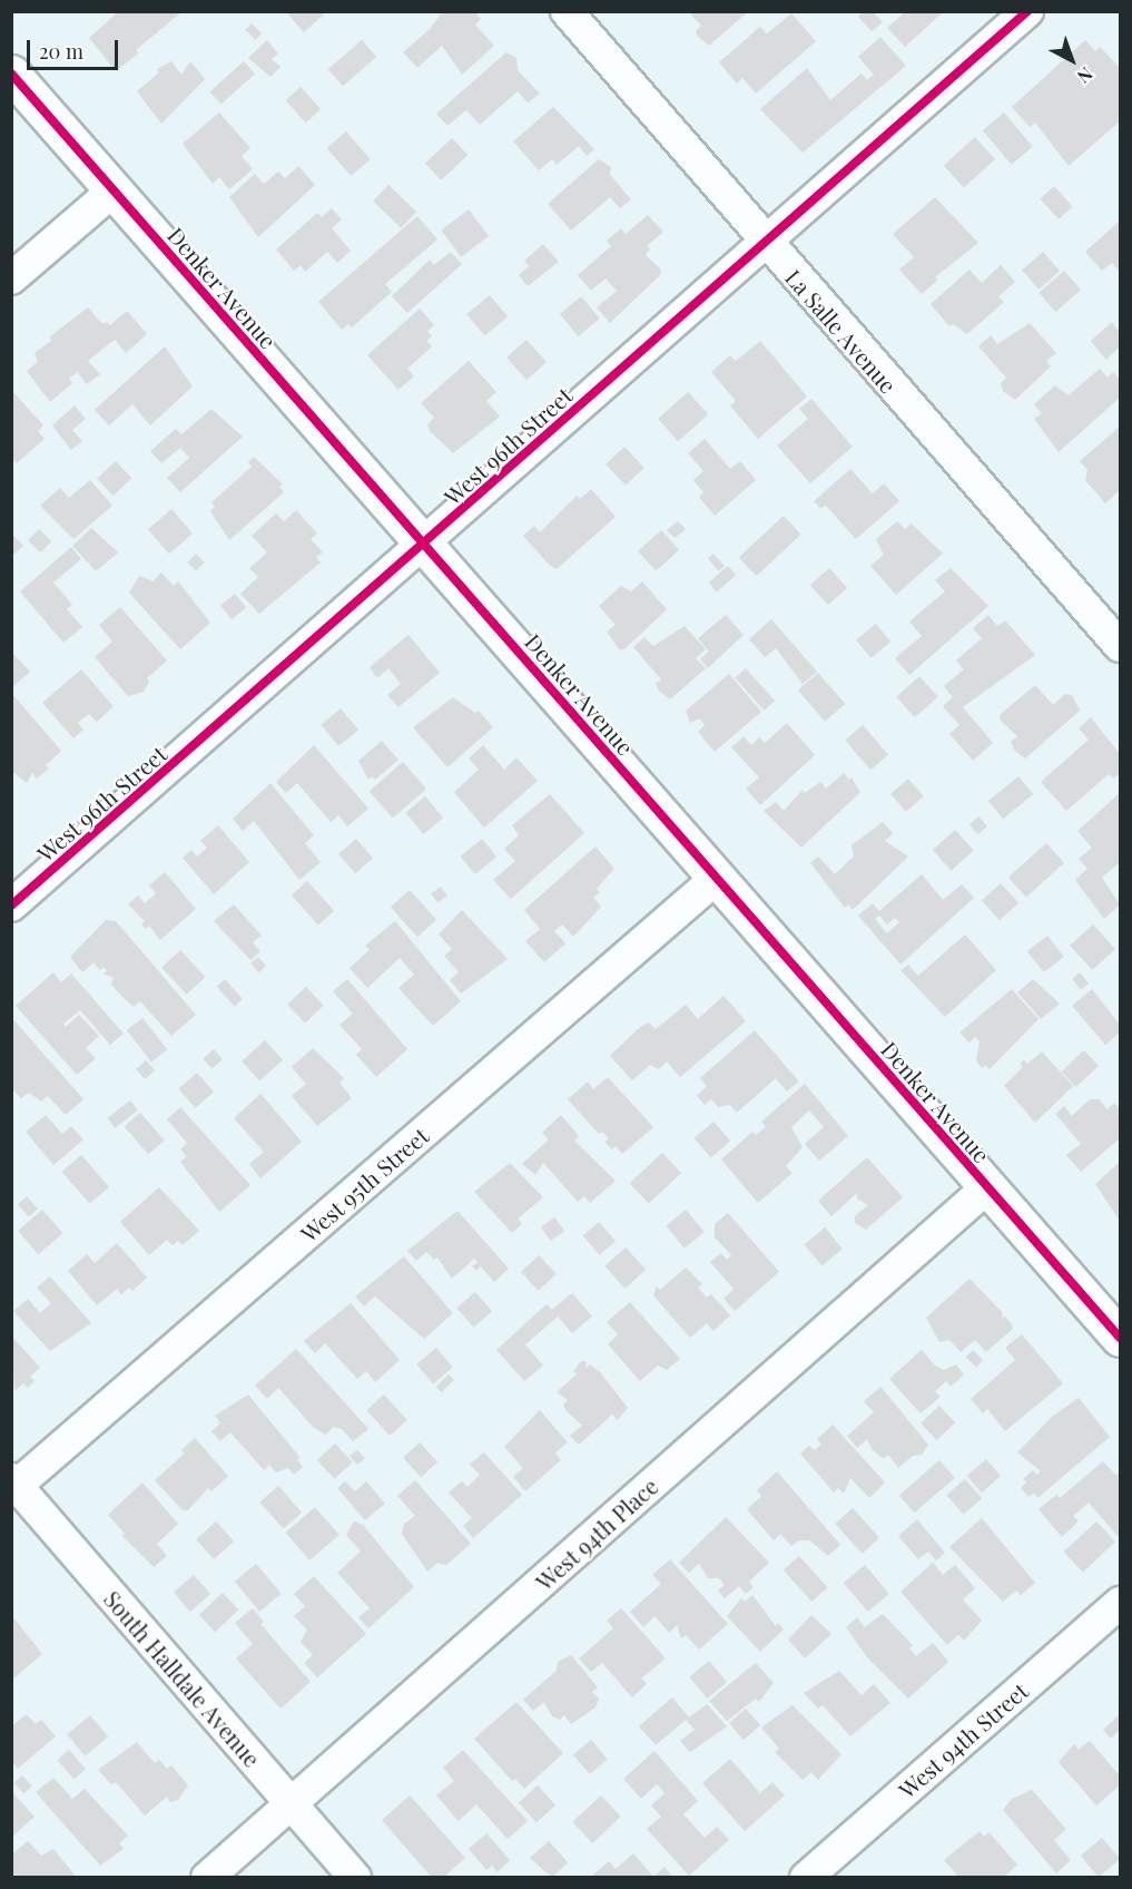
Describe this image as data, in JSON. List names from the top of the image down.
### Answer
{
  "streets": {
    "street": [
      "Denker Avenue",
      "La Salle Avenue",
      "West 96th Street",
      "West 95th Street",
      "West 94th Place",
      "South Halldale Avenue",
      "West 94th Street"
    ]
  },
  "crossings": [
    ["Denker Avenue", "West 96th Street"],
    ["Denker Avenue", "West 95th Street"],
    ["Denker Avenue", "West 94th Place"],
    ["La Salle Avenue", "West 96th Street"],
    ["West 95th Street", "South Halldale Avenue"],
    ["West 94th Place", "South Halldale Avenue"]
  ],
  "scale_bar": "20 m",
  "north": "bottom right"
}
